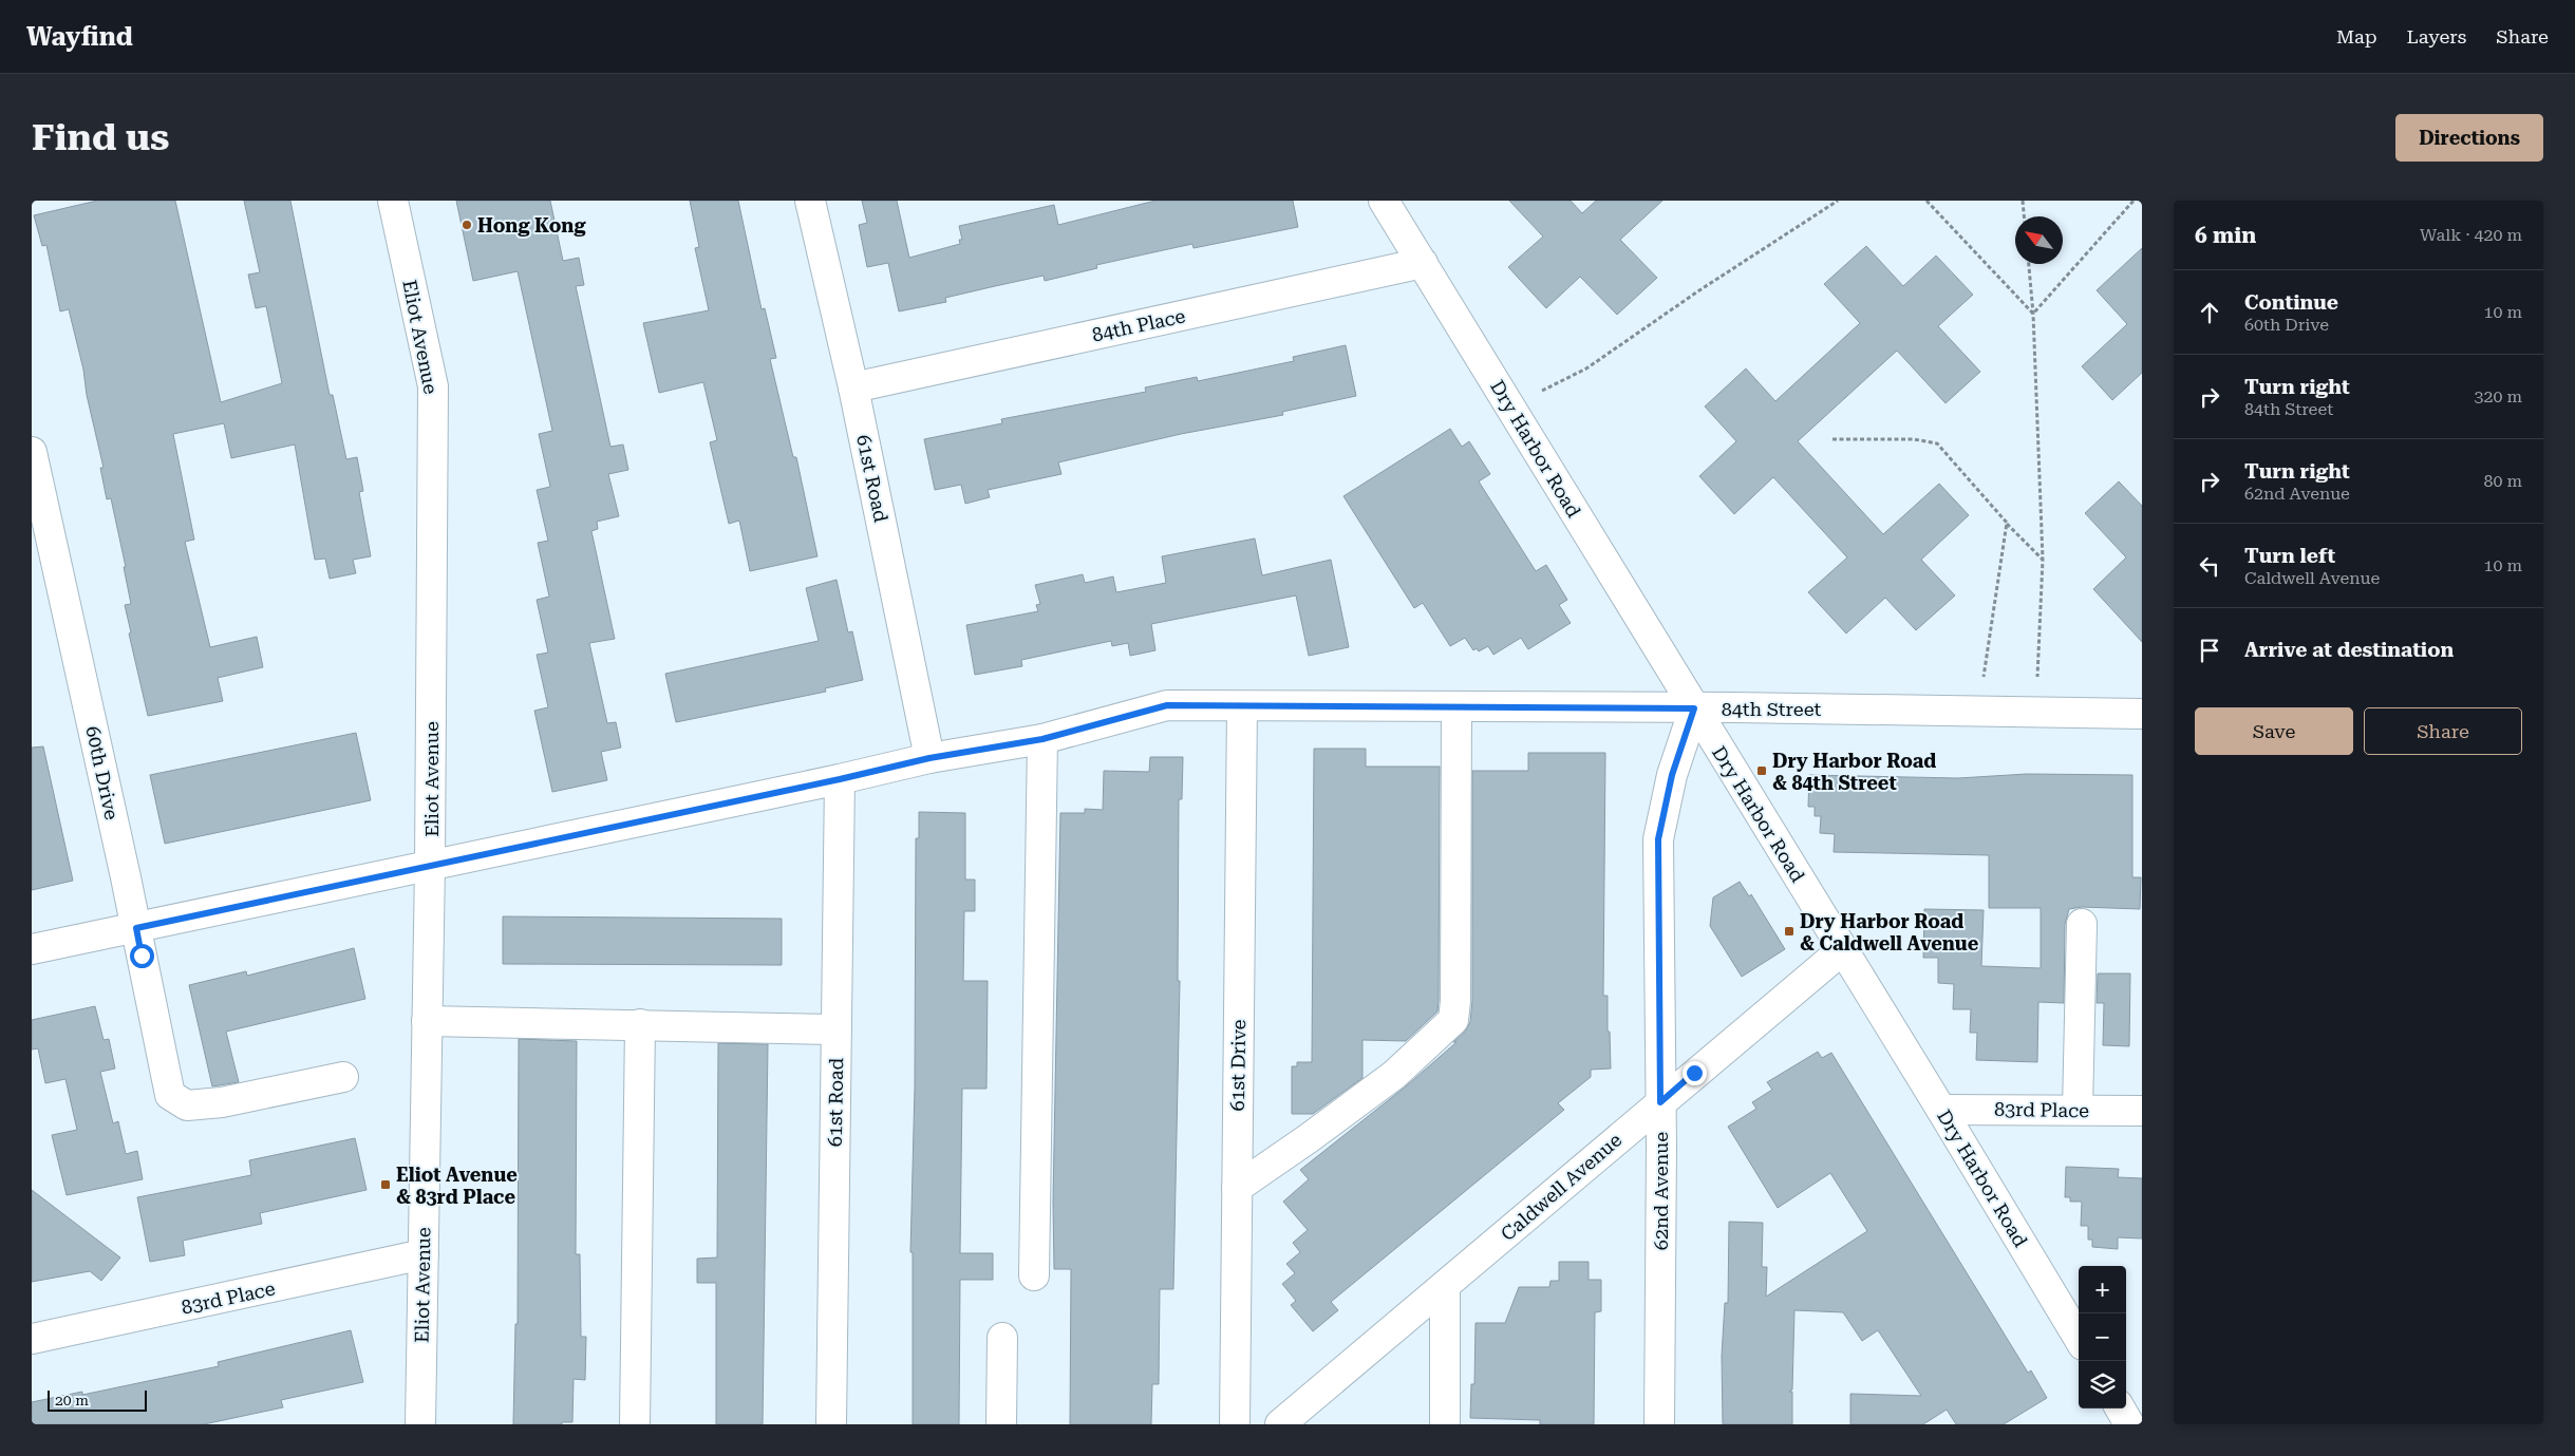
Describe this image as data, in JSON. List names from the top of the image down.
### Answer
{
  "streets": {
    "street": [
      "84th Place",
      "Eliot Avenue",
      "Dry Harbor Road",
      "61st Road",
      "84th Street",
      "60th Drive",
      "61st Drive",
      "83rd Place",
      "Caldwell Avenue",
      "62nd Avenue"
    ]
  },
  "crossings": [
    ["84th Place", "Dry Harbor Road"],
    ["84th Place", "61st Road"],
    ["Eliot Avenue", "84th Street"],
    ["Eliot Avenue", "83rd Place"],
    ["Dry Harbor Road", "84th Street"],
    ["Dry Harbor Road", "83rd Place"],
    ["Dry Harbor Road", "Caldwell Avenue"],
    ["Dry Harbor Road", "62nd Avenue"],
    ["61st Road", "84th Street"],
    ["84th Street", "60th Drive"],
    ["84th Street", "61st Drive"],
    ["84th Street", "62nd Avenue"],
    ["Caldwell Avenue", "62nd Avenue"]
  ],
  "places": {
    "other": ["Hong Kong"],
    "transit": ["Dry Harbor Road & 84th Street", "Dry Harbor Road & Caldwell Avenue", "Eliot Avenue & 83rd Place"]
  },
  "scale_bar": "20 m",
  "north": "top left",
  "page": {
    "header": "Wayfind",
    "nav": ["Map", "Layers", "Share"],
    "buttons": [
      "Directions",
      ["Save", "Share"]
    ],
    "title": "Find us",
    "heading": ["6 min", "Walk · 420 m"],
    "list": [
      ["Continue", "60th Drive", "10 m"],
      ["Turn right", "84th Street", "320 m"],
      ["Turn right", "62nd Avenue", "80 m"],
      ["Turn left", "Caldwell Avenue", "10 m"],
      "Arrive at destination"
    ],
    "map_buttons": ["+", "−"],
    "scale": "20 m"
  }
}
